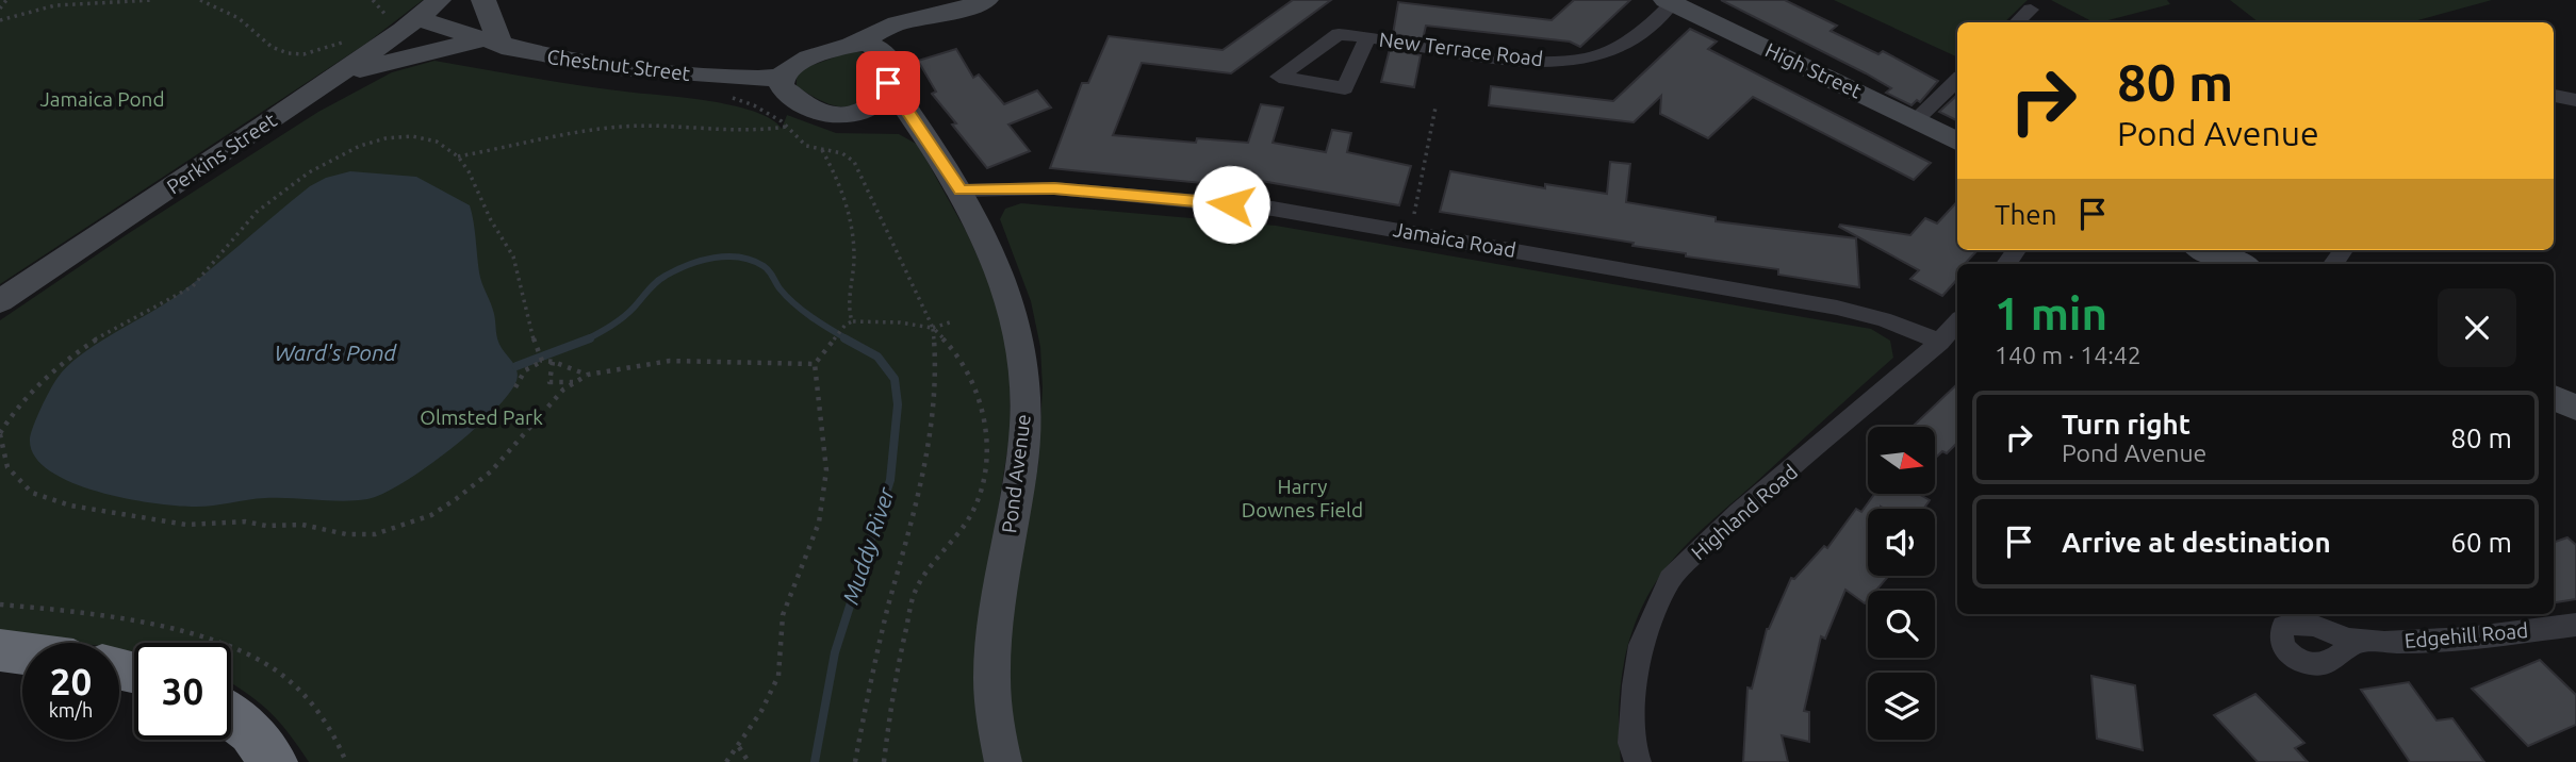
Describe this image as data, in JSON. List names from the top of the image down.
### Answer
{
  "streets": {
    "main road": [
      "Chestnut Street",
      "High Street",
      "Perkins Street",
      "Pond Avenue"
    ],
    "street": [
      "New Terrace Road",
      "Jamaica Road",
      "Highland Road",
      "Edgehill Road"
    ]
  },
  "crossings": [
    ["New Terrace Road", "High Street"],
    ["Chestnut Street", "Perkins Street"],
    ["Chestnut Street", "Pond Avenue"],
    ["Jamaica Road", "Pond Avenue"],
    ["Jamaica Road", "Highland Road"]
  ],
  "water": ["Ward's Pond", "Muddy River"],
  "parks": ["Jamaica Pond", "Olmsted Park", "Harry Downes Field"],
  "north": "right",
  "page": {
    "turn": ["80 m", "Pond Avenue"],
    "then": "Then",
    "heading": ["1 min", "140 m · 14:42"],
    "list": [
      {
        "name": "Turn right",
        "note": "Pond Avenue",
        "value": "80 m"
      },
      {
        "name": "Arrive at destination",
        "value": "60 m"
      }
    ],
    "speed": "20 km/h",
    "limit": "30"
  }
}
